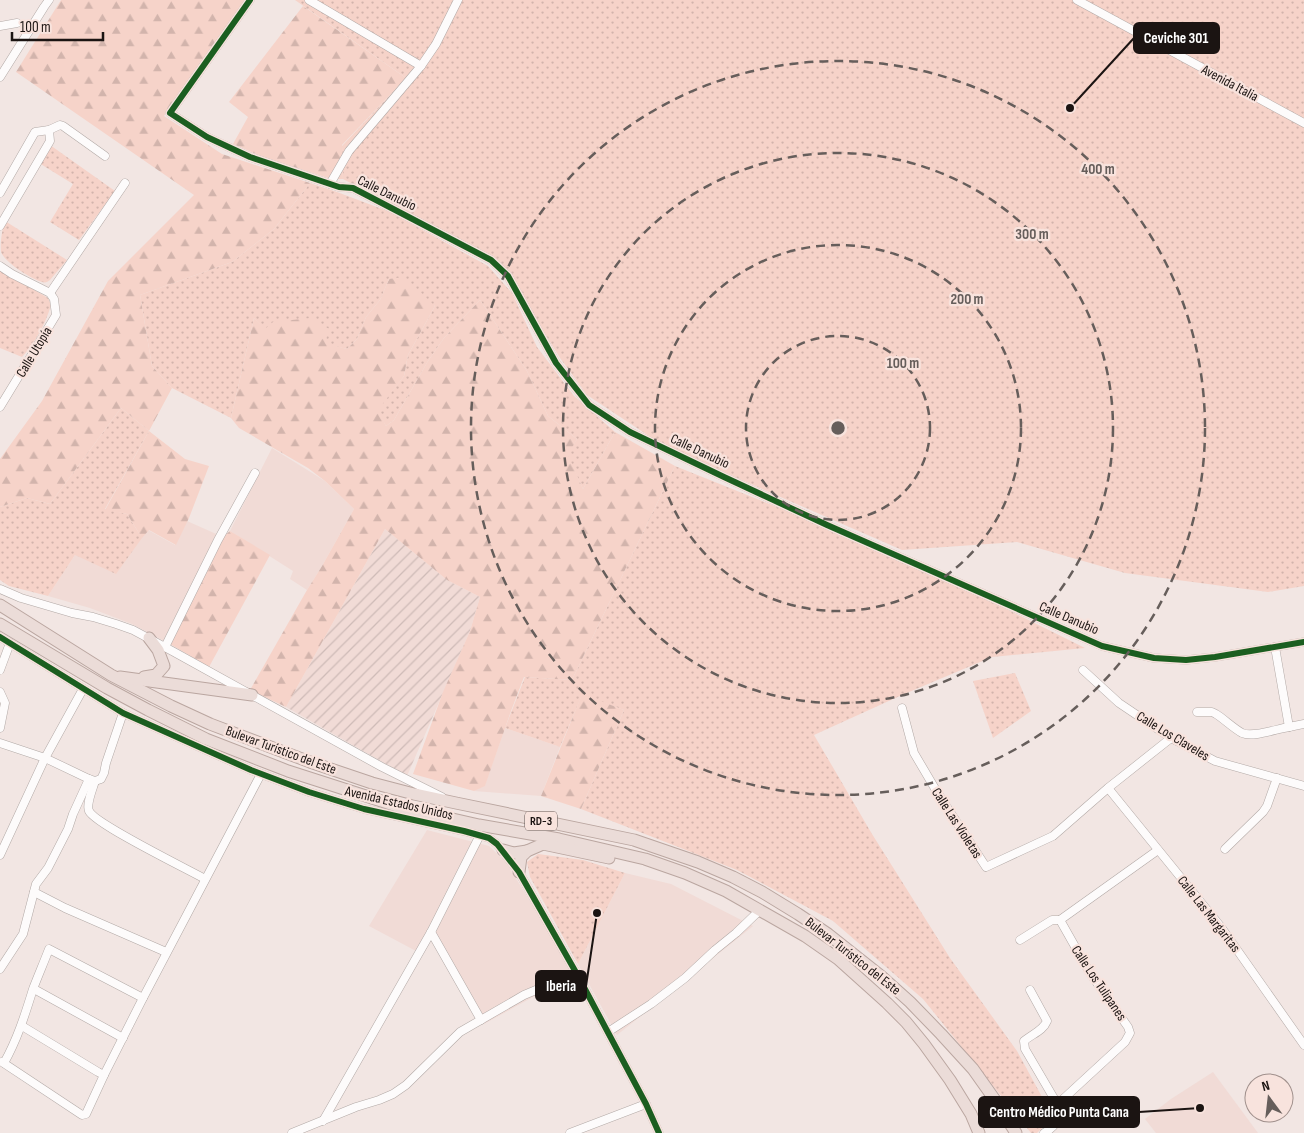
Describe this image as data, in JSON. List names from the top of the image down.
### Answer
{
  "streets": {
    "highway": ["Bulevar Turístico del Este", "RD-3"],
    "street": [
      "Avenida Italia",
      "Calle Danubio",
      "Calle Utopía",
      "Calle Los Claveles",
      "Avenida Estados Unidos",
      "Calle Las Violetas",
      "Calle Las Margaritas",
      "Calle Los Tulipanes"
    ]
  },
  "crossings": [
    ["Calle Los Claveles", "Calle Las Violetas"],
    ["Bulevar Turístico del Este", "Avenida Estados Unidos"],
    ["Calle Las Violetas", "Calle Las Margaritas"]
  ],
  "places": ["Ceviche 301", "Iberia", "Centro Médico Punta Cana"],
  "scale_bar": "100 m",
  "north": "top",
  "rings": [
    "400 m",
    "300 m",
    "200 m",
    "100 m"
  ]
}
